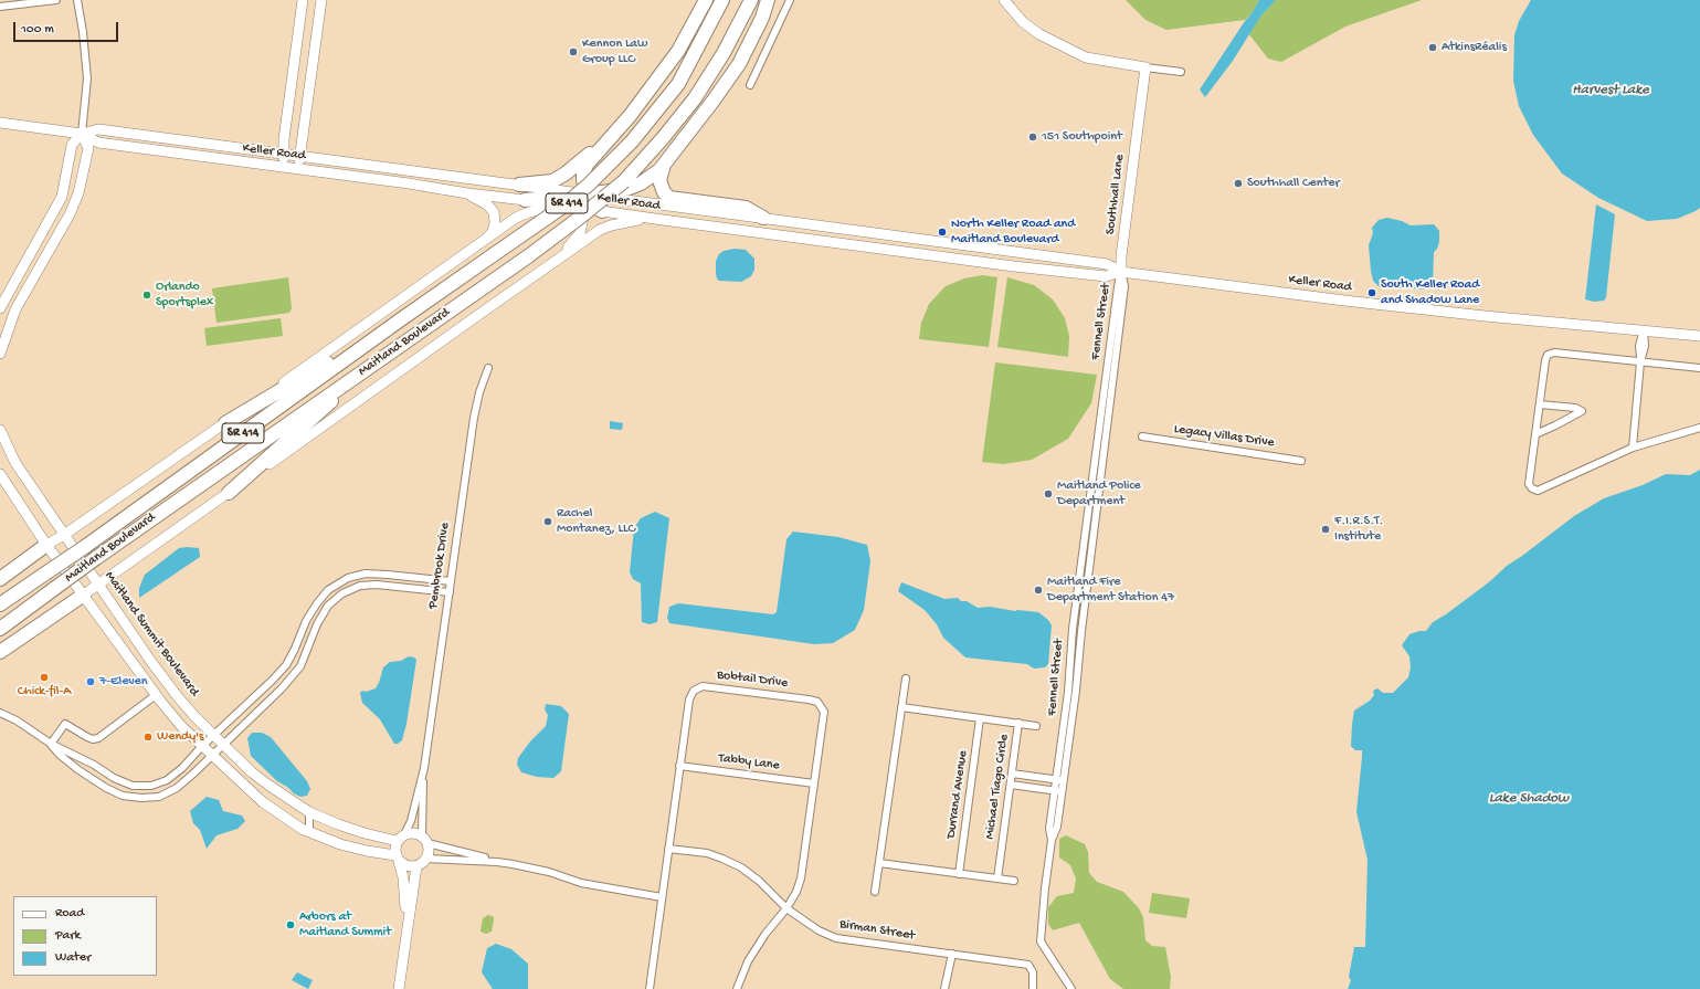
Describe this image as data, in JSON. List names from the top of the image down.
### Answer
{
  "streets": {
    "highway": ["SR 414", "Maitland Boulevard"],
    "street": [
      "Keller Road",
      "Southhall Lane",
      "Fennell Street",
      "Legacy Villas Drive",
      "Pembrook Drive",
      "Maitland Summit Boulevard",
      "Bobtail Drive",
      "Tabby Lane",
      "Michael Tiago Circle",
      "Durrand Avenue",
      "Birman Street"
    ]
  },
  "crossings": [
    ["Keller Road", "Southhall Lane"],
    ["Keller Road", "Fennell Street"],
    ["Southhall Lane", "Fennell Street"],
    ["Pembrook Drive", "Maitland Summit Boulevard"],
    ["Bobtail Drive", "Tabby Lane"],
    ["Bobtail Drive", "Birman Street"],
    ["Michael Tiago Circle", "Durrand Avenue"]
  ],
  "water": ["Harvest Lake", "Lake Shadow"],
  "places": [
    "AtkinsRéalis",
    "Kennon Law Group LLC",
    "151 Southpoint",
    "Southhall Center",
    "North Keller Road and Maitland Boulevard",
    "South Keller Road and Shadow Lane",
    "Orlando Sportsplex",
    "Maitland Police Department",
    "Rachel Montanez, LLC",
    "F.I.R.S.T. Institute",
    "Maitland Fire Department Station 47",
    "Chick-fil-A",
    "7-Eleven",
    "Wendy's",
    "Arbors at Maitland Summit"
  ],
  "legend": ["Road", "Park", "Water"],
  "scale_bar": "100 m"
}
